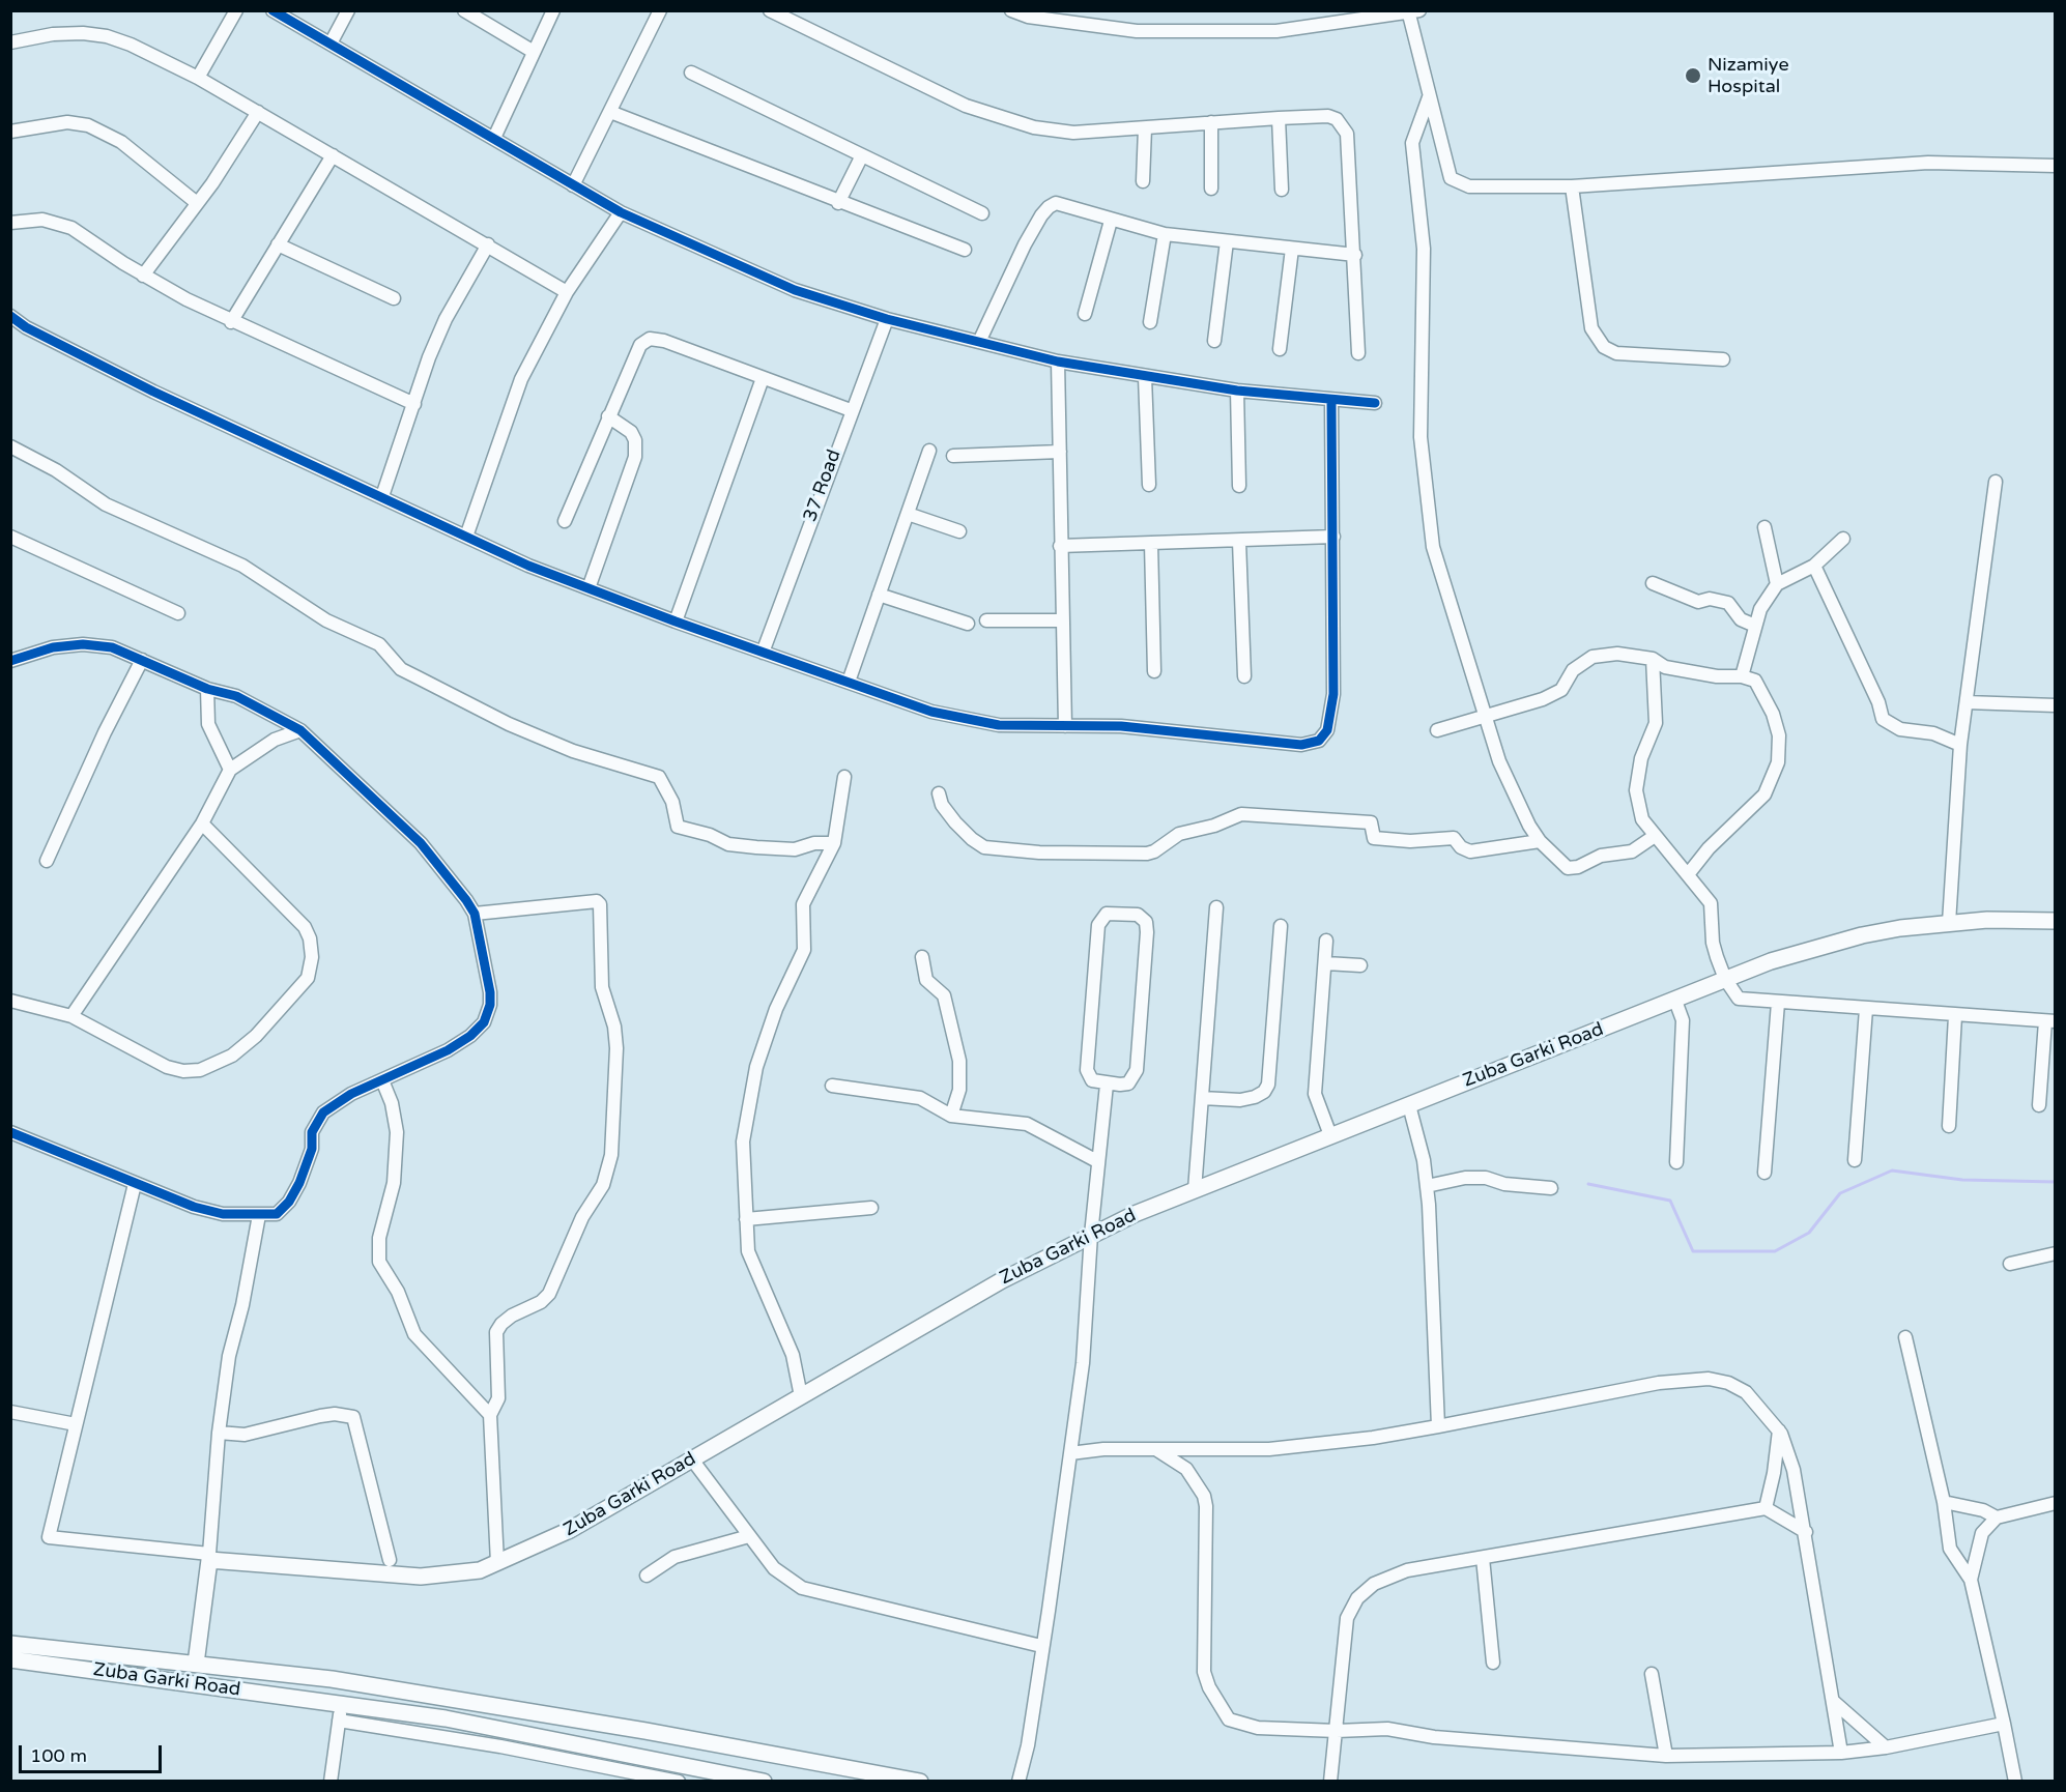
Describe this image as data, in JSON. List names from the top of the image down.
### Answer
{
  "streets": {
    "main road": ["Zuba Garki Road"],
    "street": ["37 Road"]
  },
  "places": ["Nizamiye Hospital"],
  "scale_bar": "100 m"
}
